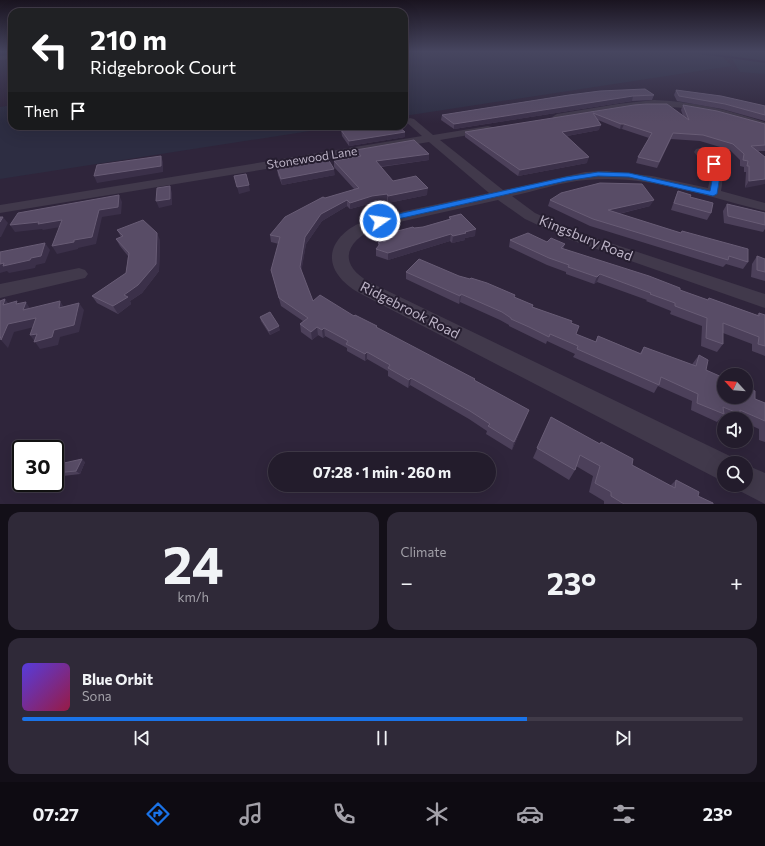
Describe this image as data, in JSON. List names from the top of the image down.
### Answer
{
  "streets": {
    "street": ["Stonewood Lane", "Kingsbury Road", "Ridgebrook Road"]
  },
  "crossings": [
    ["Stonewood Lane", "Kingsbury Road"],
    ["Kingsbury Road", "Ridgebrook Road"]
  ],
  "north": "top left",
  "page": {
    "turn": ["210 m", "Ridgebrook Court"],
    "then": "Then",
    "limit": "30",
    "trip": "07:28 · 1 min · 260 m",
    "tile": [
      ["24", "km/h"],
      "Climate"
    ],
    "heat": ["−", "23°", "+"],
    "song": ["Blue Orbit", "Sona"],
    "tabs": ["07:27", "23°"]
  }
}
